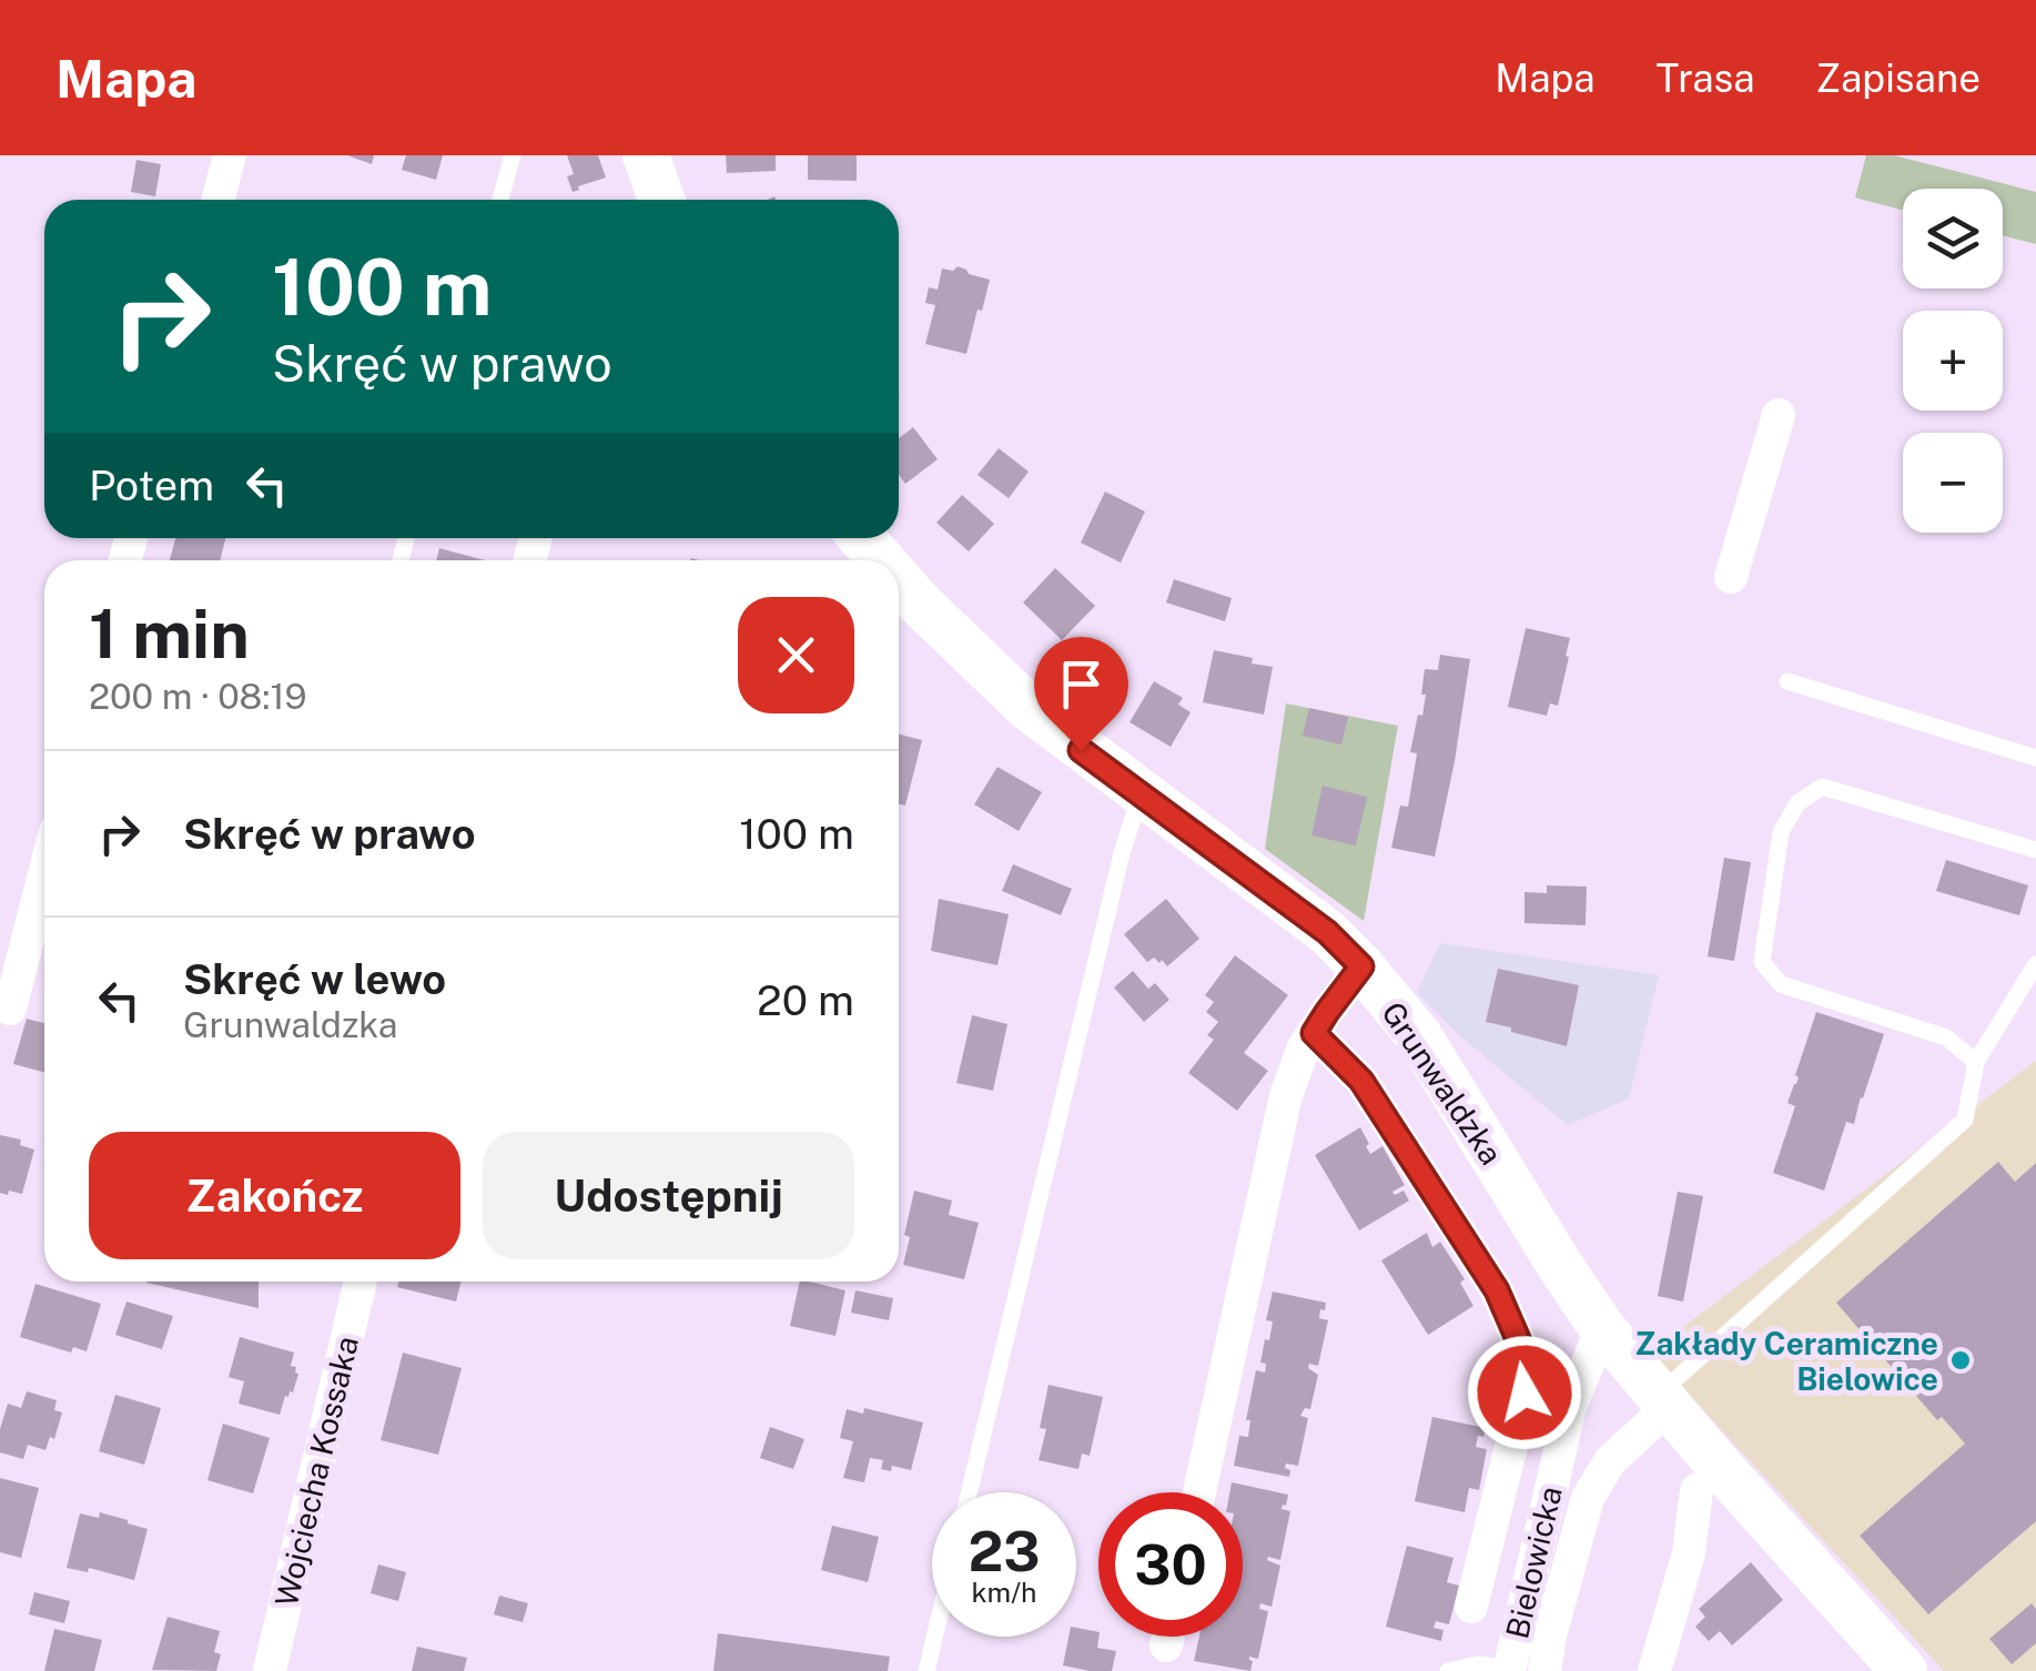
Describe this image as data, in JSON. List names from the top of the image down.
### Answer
{
  "streets": {
    "street": ["Grunwaldzka", "Wojciecha Kossaka", "Bielowicka"]
  },
  "crossings": [
    ["Grunwaldzka", "Bielowicka"]
  ],
  "places": ["Zakłady Ceramiczne Bielowice"],
  "page": {
    "header": "Mapa",
    "nav": ["Mapa", "Trasa", "Zapisane"],
    "map_buttons": ["+", "−"],
    "turn": ["100 m", "Skręć w prawo"],
    "then": "Potem",
    "heading": ["1 min", "200 m · 08:19"],
    "list": [
      {
        "name": "Skręć w prawo",
        "value": "100 m"
      },
      {
        "name": "Skręć w lewo",
        "note": "Grunwaldzka",
        "value": "20 m"
      }
    ],
    "buttons": ["Zakończ", "Udostępnij"],
    "speed": "23 km/h",
    "limit": "30"
  }
}
